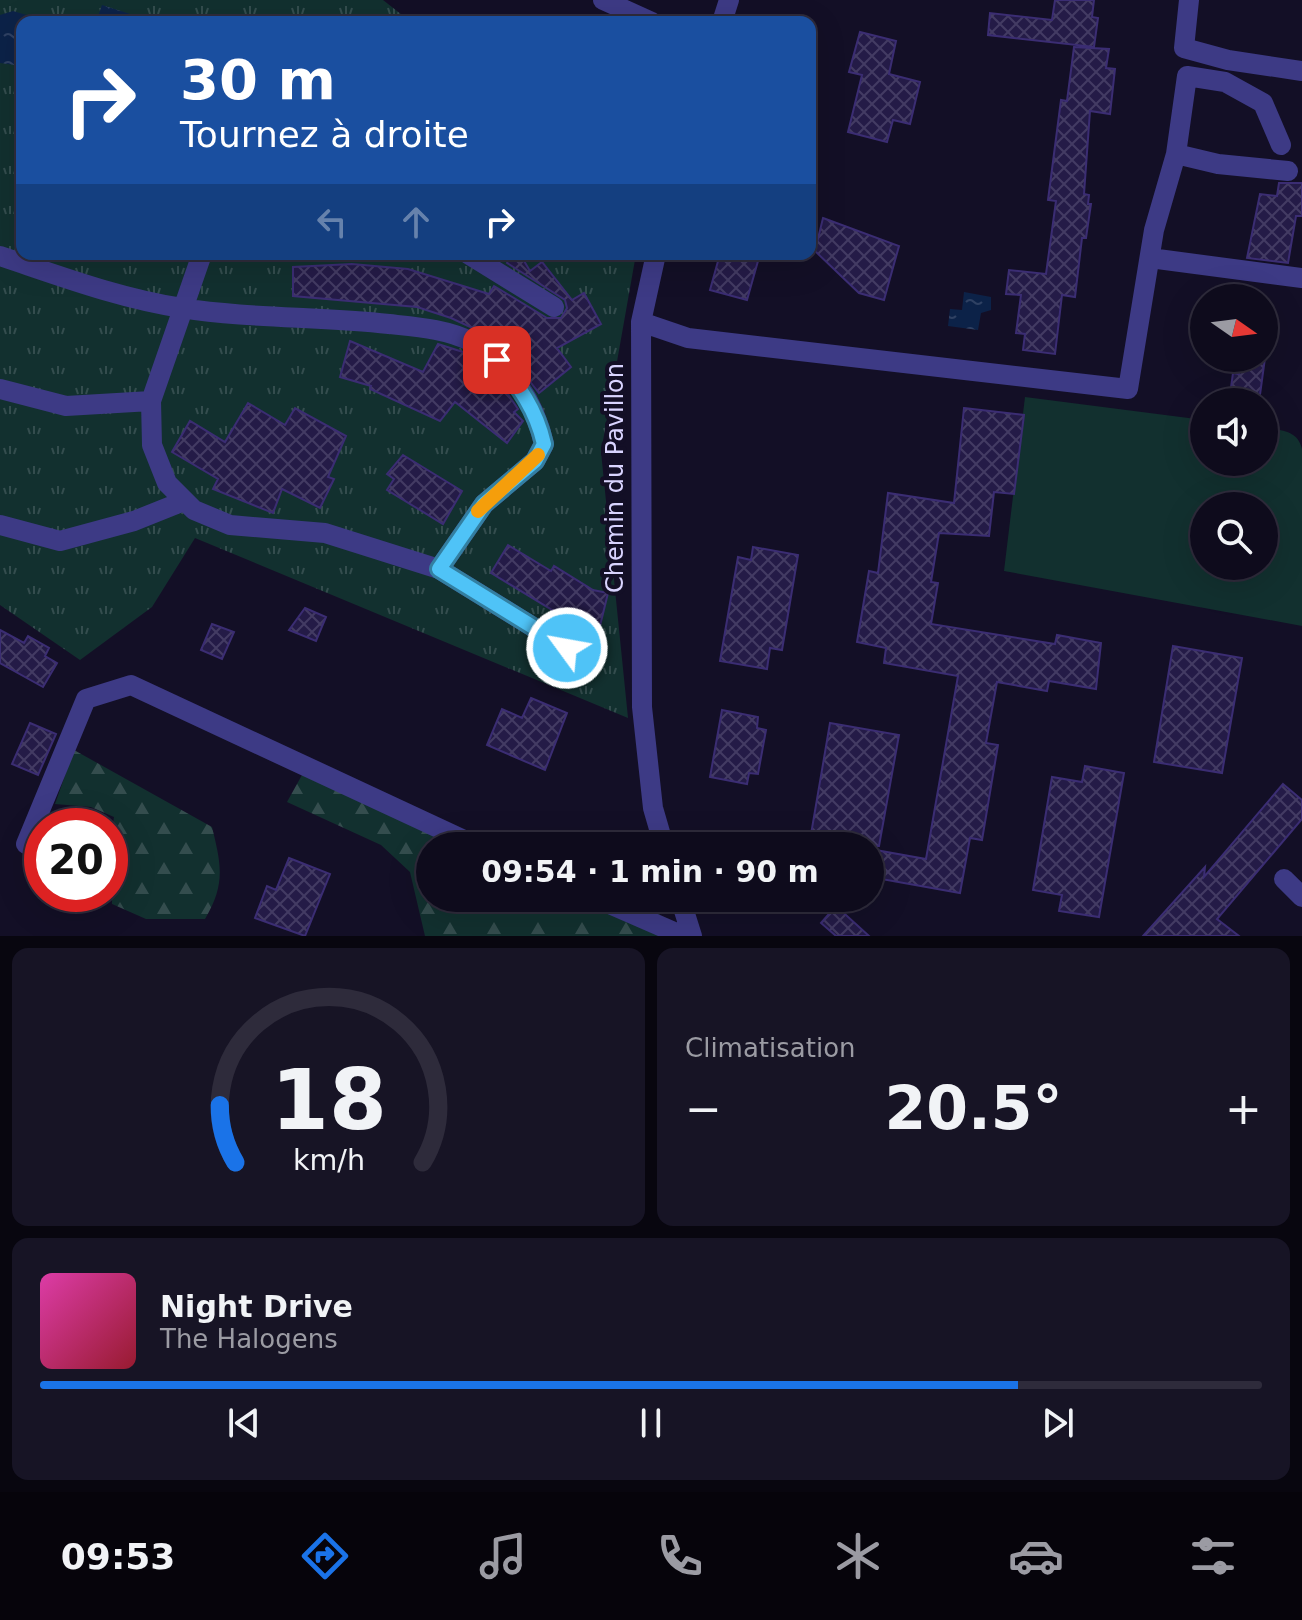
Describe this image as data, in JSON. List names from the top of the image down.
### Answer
{
  "streets": {
    "street": ["Chemin du Pavillon"]
  },
  "north": "right",
  "page": {
    "turn": ["30 m", "Tournez à droite"],
    "limit": "20",
    "trip": "09:54 · 1 min · 90 m",
    "tile": "Climatisation",
    "heat": ["−", "20.5°", "+"],
    "song": ["Night Drive", "The Halogens"],
    "tabs": "09:53",
    "gauge": ["18", "km/h"]
  }
}
